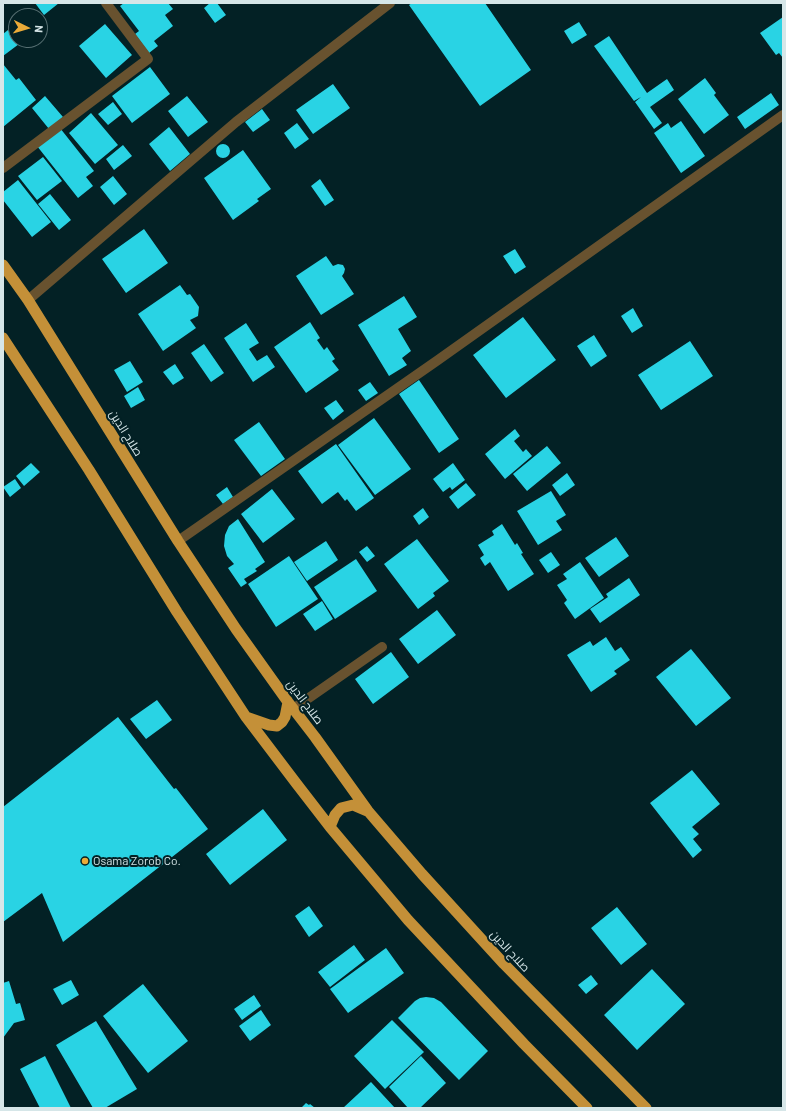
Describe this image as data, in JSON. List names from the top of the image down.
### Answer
{
  "streets": {
    "highway": ["صلاح الدين"]
  },
  "places": ["Osama Zorob Co."],
  "north": "right"
}
